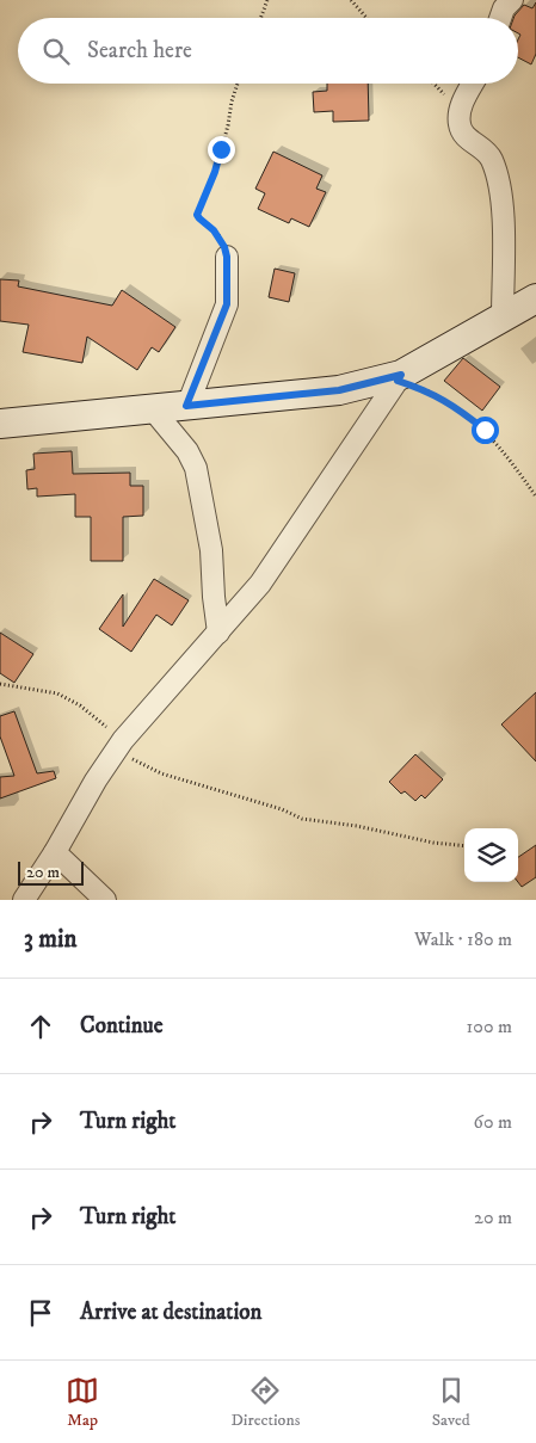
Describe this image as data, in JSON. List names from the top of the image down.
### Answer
{
  "scale_bar": "20 m",
  "page": {
    "search": "Search here",
    "scale": "20 m",
    "heading": ["3 min", "Walk · 180 m"],
    "list": [
      ["Continue", "100 m"],
      ["Turn right", "60 m"],
      ["Turn right", "20 m"],
      "Arrive at destination"
    ],
    "nav": ["Map", "Directions", "Saved"]
  }
}
